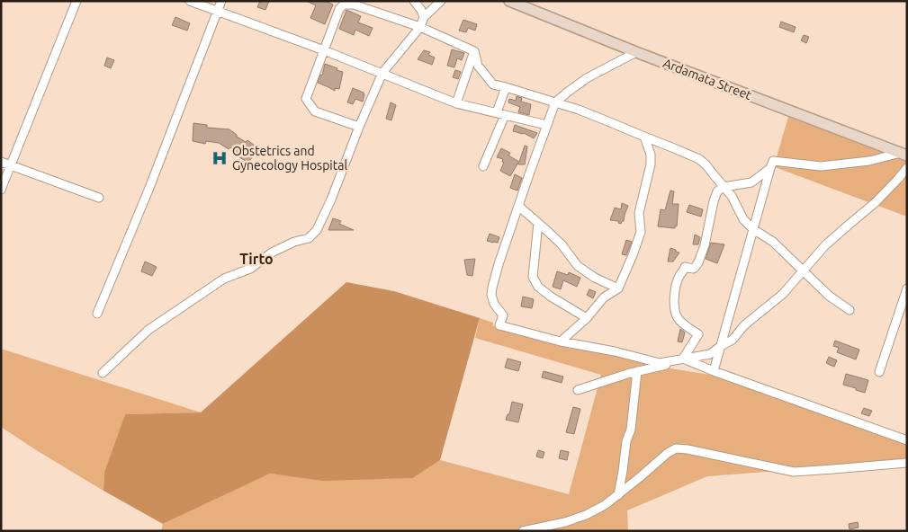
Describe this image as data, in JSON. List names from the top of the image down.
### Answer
{
  "streets": {
    "main road": ["Ardamata Street"]
  },
  "districts": ["Tirto"],
  "places": {
    "hospital": ["Obstetrics and Gynecology Hospital"]
  }
}
